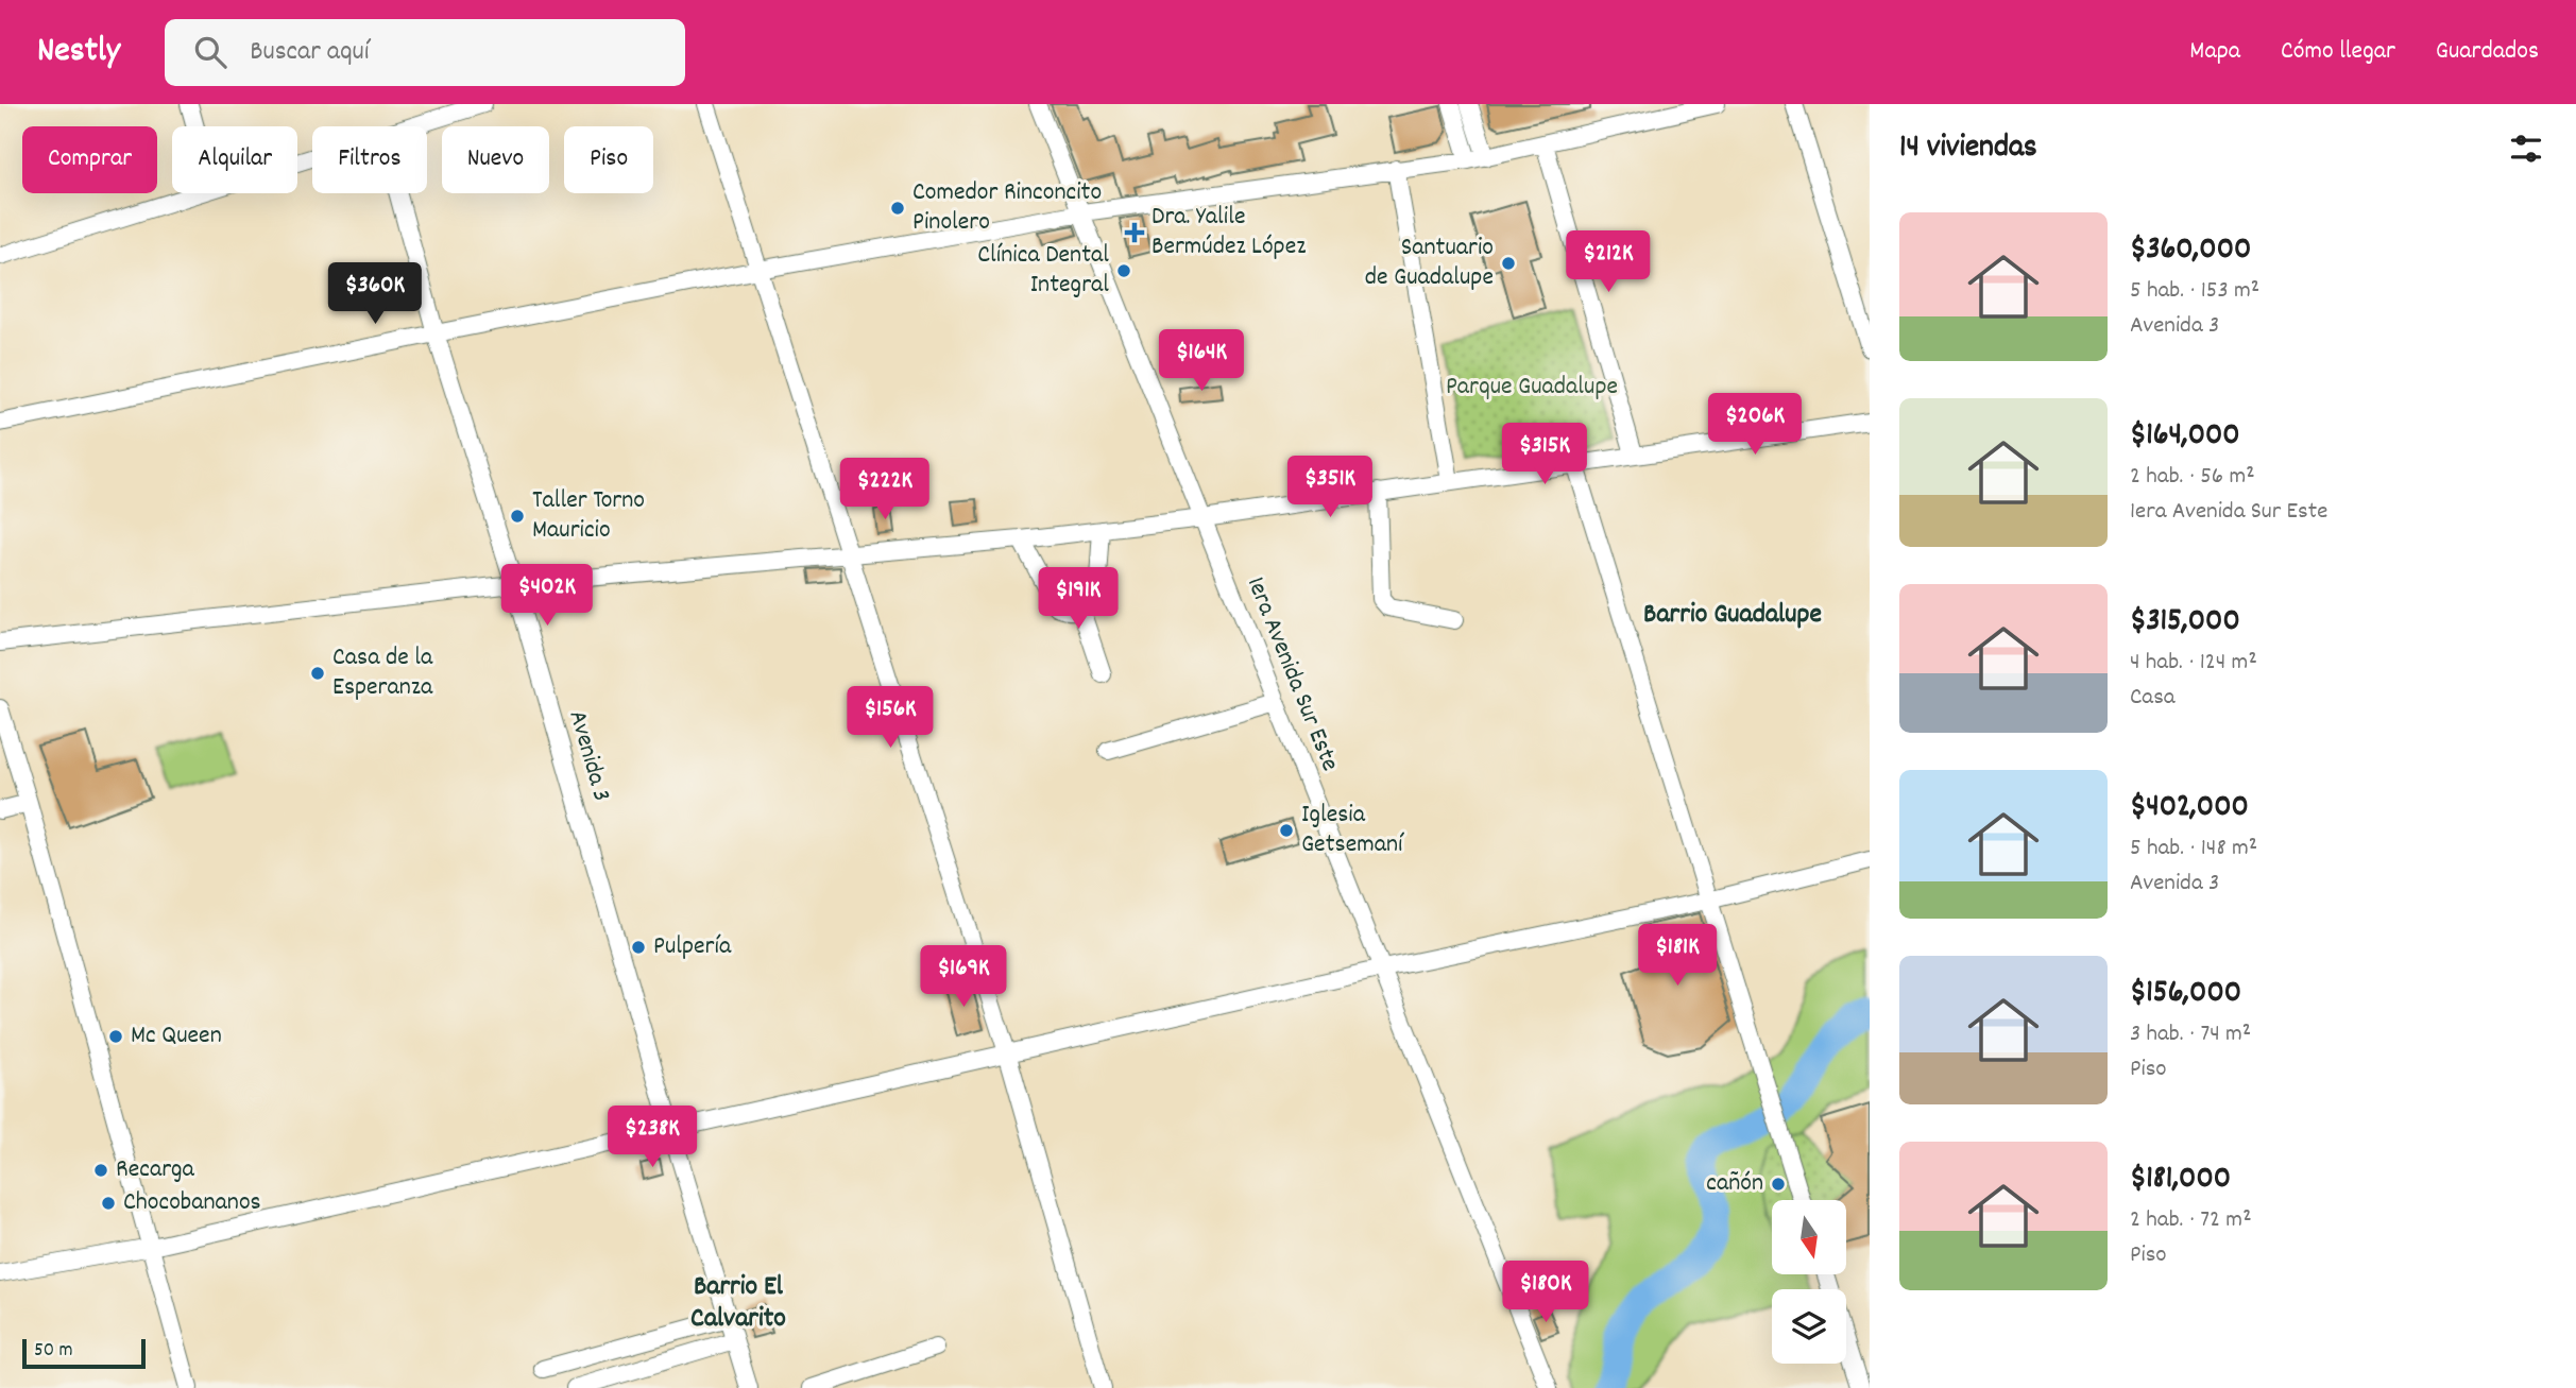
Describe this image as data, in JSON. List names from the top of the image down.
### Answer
{
  "streets": {
    "street": ["1era Avenida Sur Este", "Avenida 3"]
  },
  "districts": ["Barrio Guadalupe", "Barrio El Calvarito"],
  "parks": ["Parque Guadalupe"],
  "places": {
    "other": [
      "Comedor Rinconcito Pinolero",
      "Santuario de Guadalupe",
      "Clínica Dental Integral",
      "Taller Torno Mauricio",
      "Casa de la Esperanza",
      "Iglesia Getsemaní",
      "Pulpería",
      "Mc Queen",
      "Recarga",
      "cañón",
      "Chocobananos"
    ],
    "health": ["Dra. Yalile Bermúdez López"]
  },
  "scale_bar": "50 m",
  "north": "bottom",
  "page": {
    "header": "Nestly",
    "search": "Buscar aquí",
    "nav": ["Mapa", "Cómo llegar", "Guardados"],
    "heading": "14 viviendas",
    "chip": [
      "Comprar",
      "Alquilar",
      "Filtros",
      "Nuevo",
      "Piso"
    ],
    "list": [
      {
        "name": "$360,000",
        "note": "5 hab. · 153 m² · Avenida 3"
      },
      {
        "name": "$164,000",
        "note": "2 hab. · 56 m² · 1era Avenida Sur Este"
      },
      {
        "name": "$315,000",
        "note": "4 hab. · 124 m² · Casa"
      },
      {
        "name": "$402,000",
        "note": "5 hab. · 148 m² · Avenida 3"
      },
      {
        "name": "$156,000",
        "note": "3 hab. · 74 m² · Piso"
      },
      {
        "name": "$181,000",
        "note": "2 hab. · 72 m² · Piso"
      }
    ],
    "price": [
      "$212K",
      "$360K",
      "$164K",
      "$206K",
      "$315K",
      "$351K",
      "$222K",
      "$402K",
      "$191K",
      "$156K",
      "$181K",
      "$169K",
      "$238K",
      "$180K"
    ],
    "scale": "50 m"
  }
}
